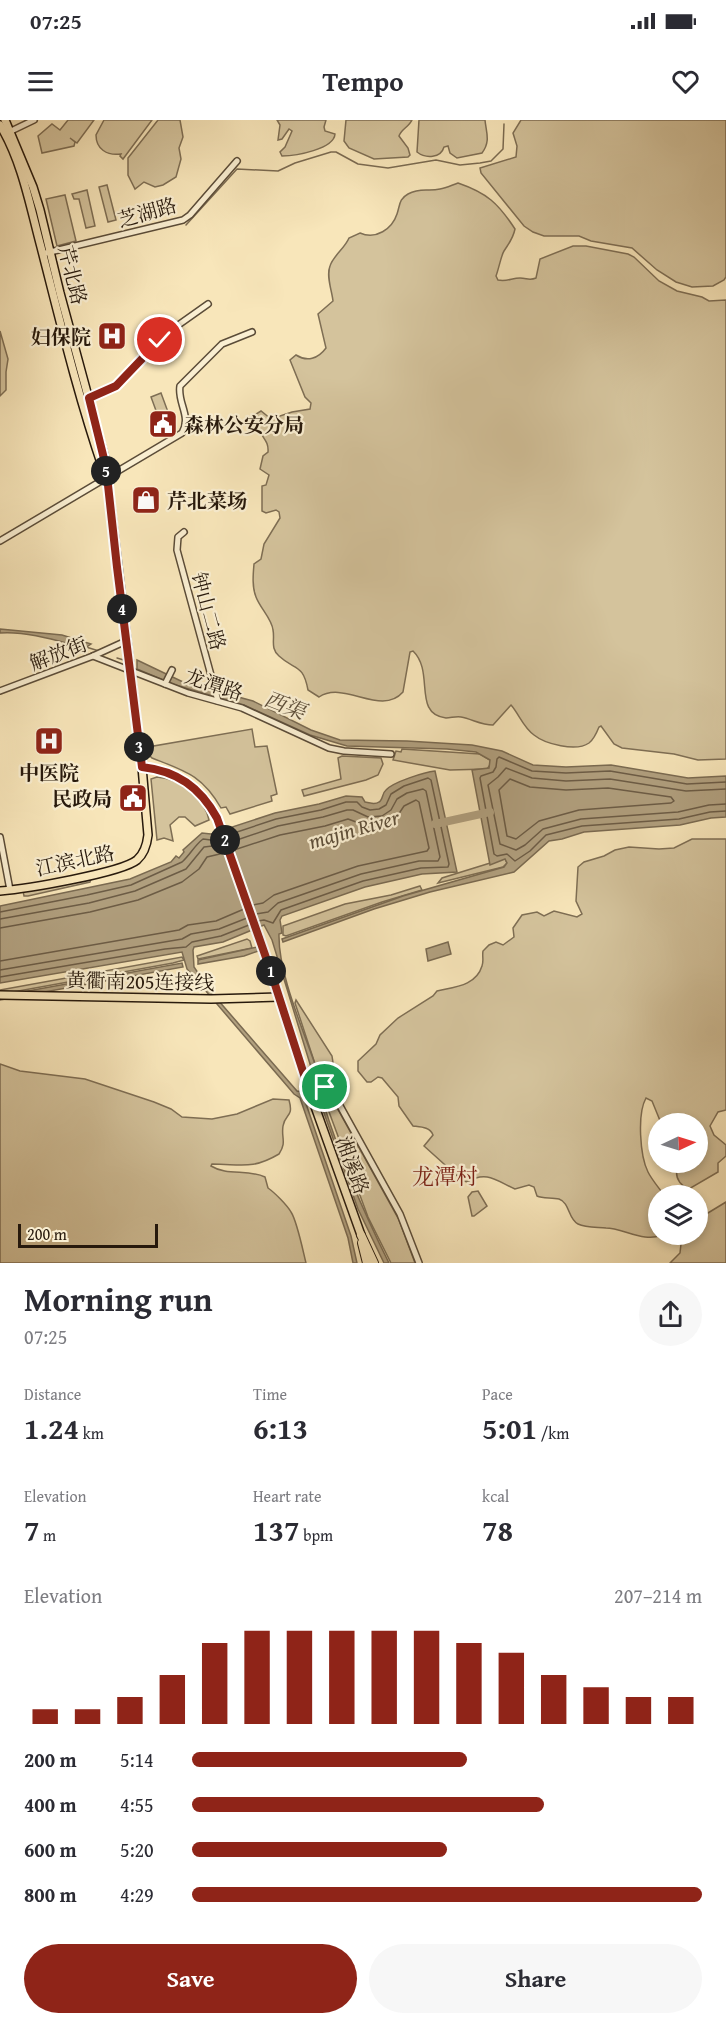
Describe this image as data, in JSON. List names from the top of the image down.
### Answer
{
  "streets": {
    "main road": [
      "芹北路",
      "江滨北路",
      "黄衢南205连接线",
      "湘溪路"
    ],
    "street": [
      "芝湖路",
      "钟山二路",
      "解放街",
      "龙潭路"
    ]
  },
  "crossings": [
    ["芝湖路", "芹北路"],
    ["芹北路", "解放街"],
    ["芹北路", "龙潭路"],
    ["芹北路", "江滨北路"],
    ["芹北路", "湘溪路"],
    ["钟山二路", "龙潭路"],
    ["解放街", "龙潭路"],
    ["黄衢南205连接线", "湘溪路"]
  ],
  "districts": ["龙潭村"],
  "water": ["西渠", "majin River"],
  "places": {
    "hospital": ["妇保院", "中医院"],
    "public building": ["森林公安分局", "民政局"],
    "shop": ["芹北菜场"]
  },
  "scale_bar": "200 m",
  "north": "right",
  "page": {
    "status": "07:25",
    "header": "Tempo",
    "pins": [
      "5",
      "4",
      "3",
      "2",
      "1"
    ],
    "scale": "200 m",
    "heading": ["Morning run", "07:25"],
    "stats": [
      ["Distance", "1.24 km"],
      ["Time", "6:13"],
      ["Pace", "5:01 /km"],
      ["Elevation", "7 m"],
      ["Heart rate", "137 bpm"],
      ["kcal", "78"]
    ],
    "chart": ["Elevation", "207–214 m"],
    "list": [
      {
        "name": "200 m",
        "note": "5:14"
      },
      {
        "name": "400 m",
        "note": "4:55"
      },
      {
        "name": "600 m",
        "note": "5:20"
      },
      {
        "name": "800 m",
        "note": "4:29"
      }
    ],
    "buttons": ["Save", "Share"]
  }
}
